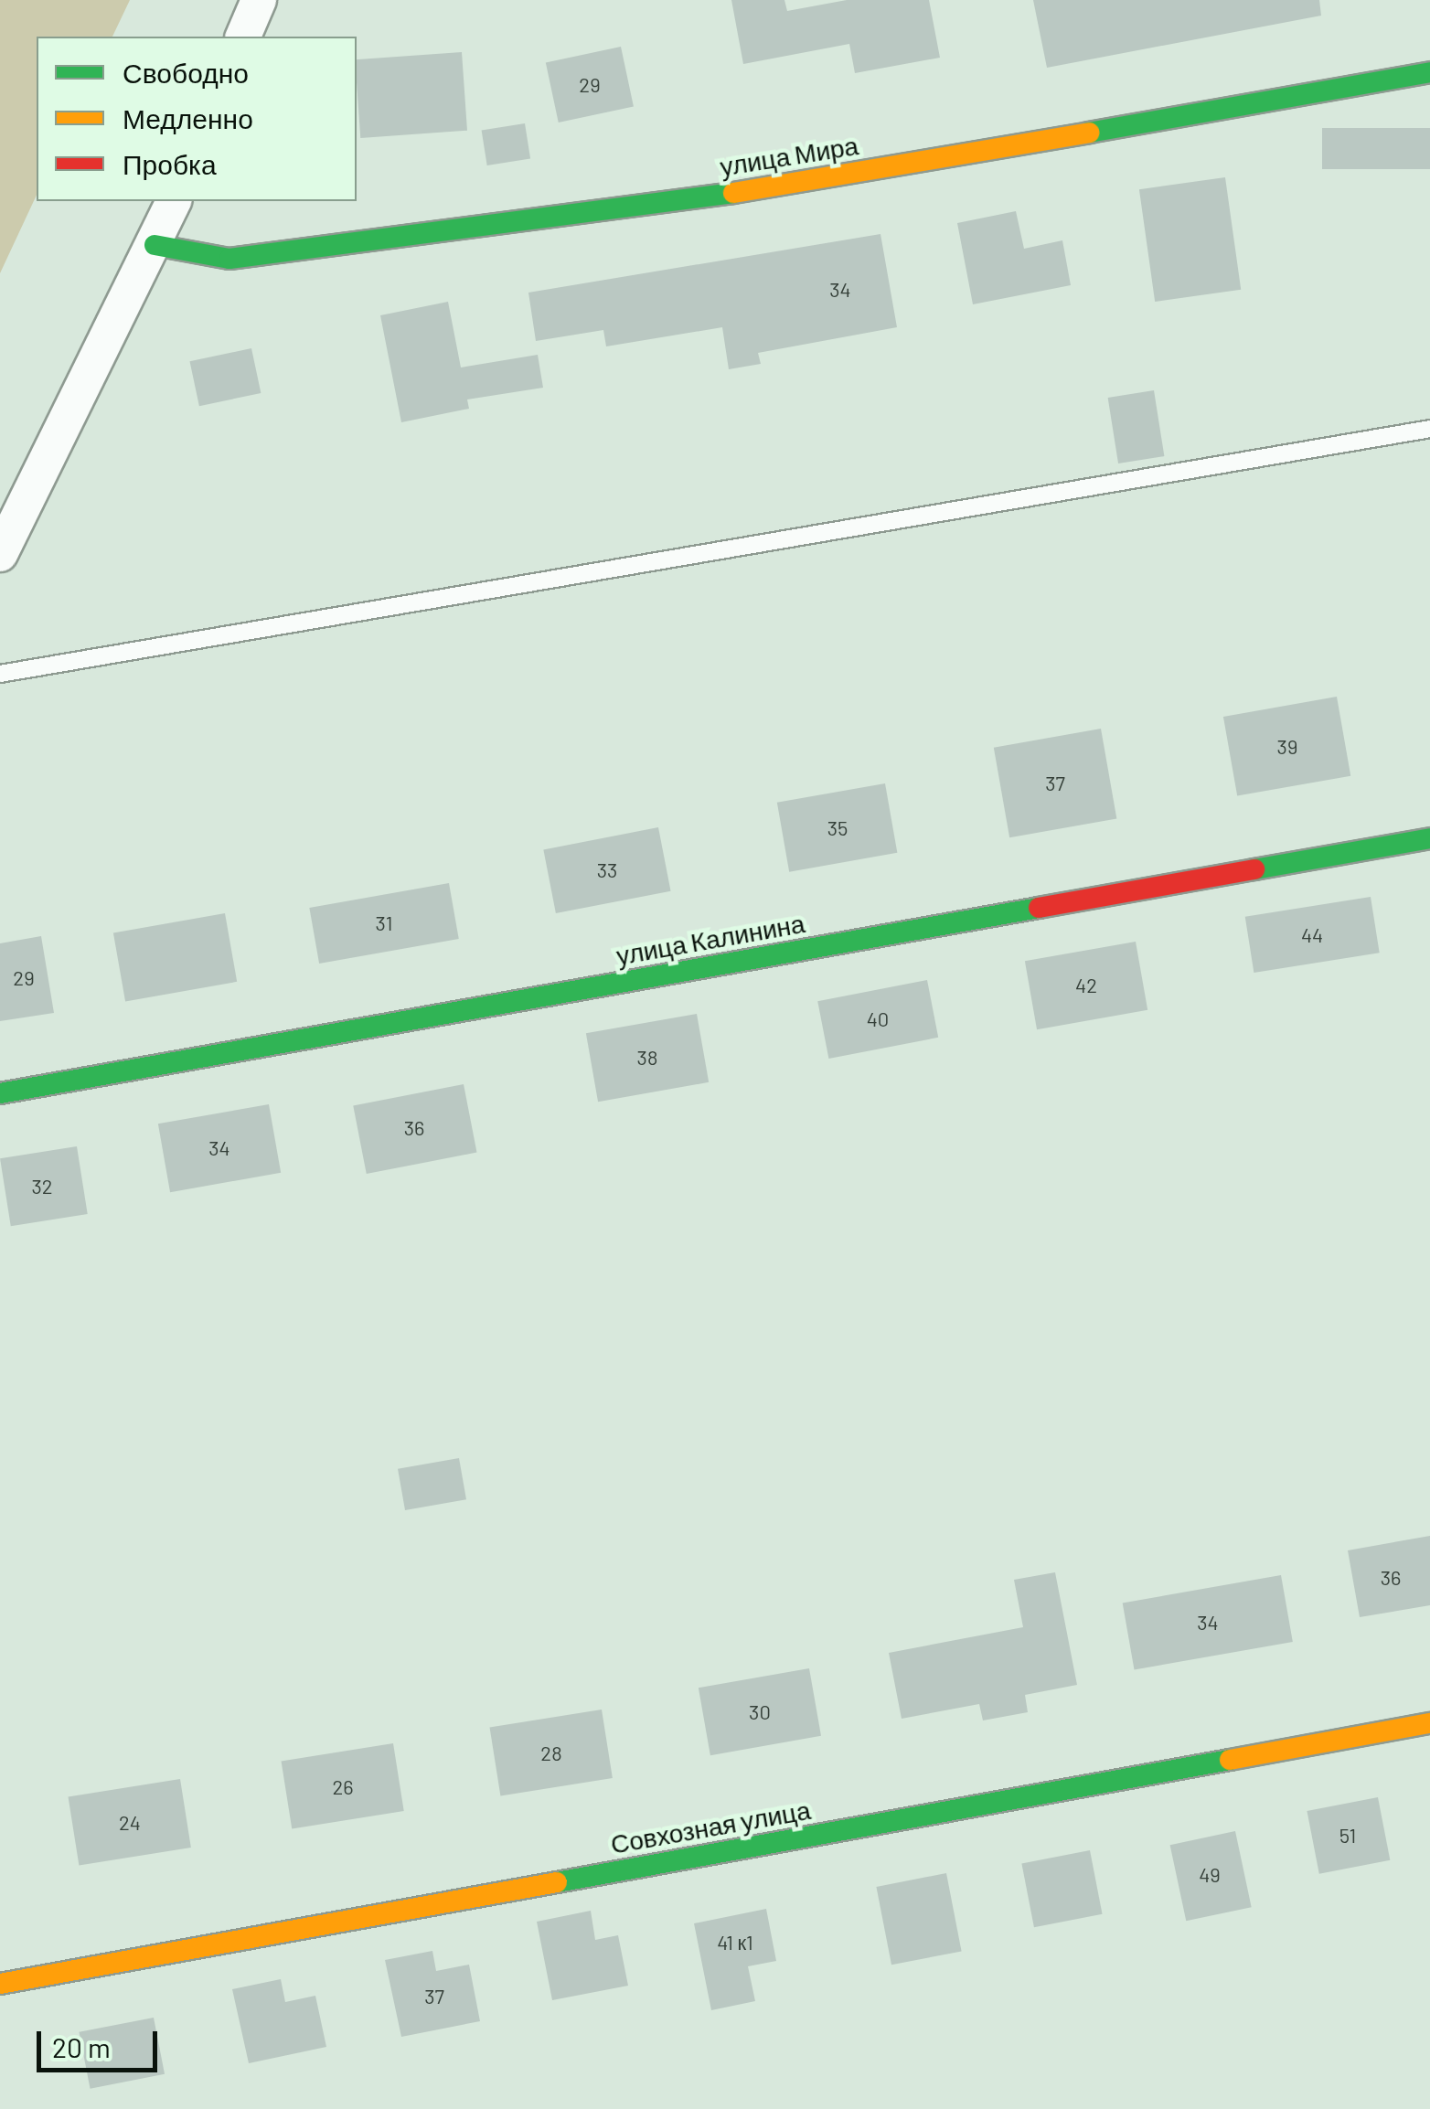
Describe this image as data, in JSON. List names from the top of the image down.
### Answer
{
  "streets": {
    "street": ["улица Мира", "улица Калинина", "Совхозная улица"]
  },
  "house_numbers": [
    "29",
    "34",
    "39",
    "37",
    "35",
    "33",
    "31",
    "44",
    "29",
    "42",
    "40",
    "38",
    "36",
    "34",
    "32",
    "36",
    "34",
    "30",
    "28",
    "26",
    "24",
    "51",
    "49",
    "41 к1",
    "37"
  ],
  "legend": ["Свободно", "Медленно", "Пробка"],
  "scale_bar": "20 m"
}
